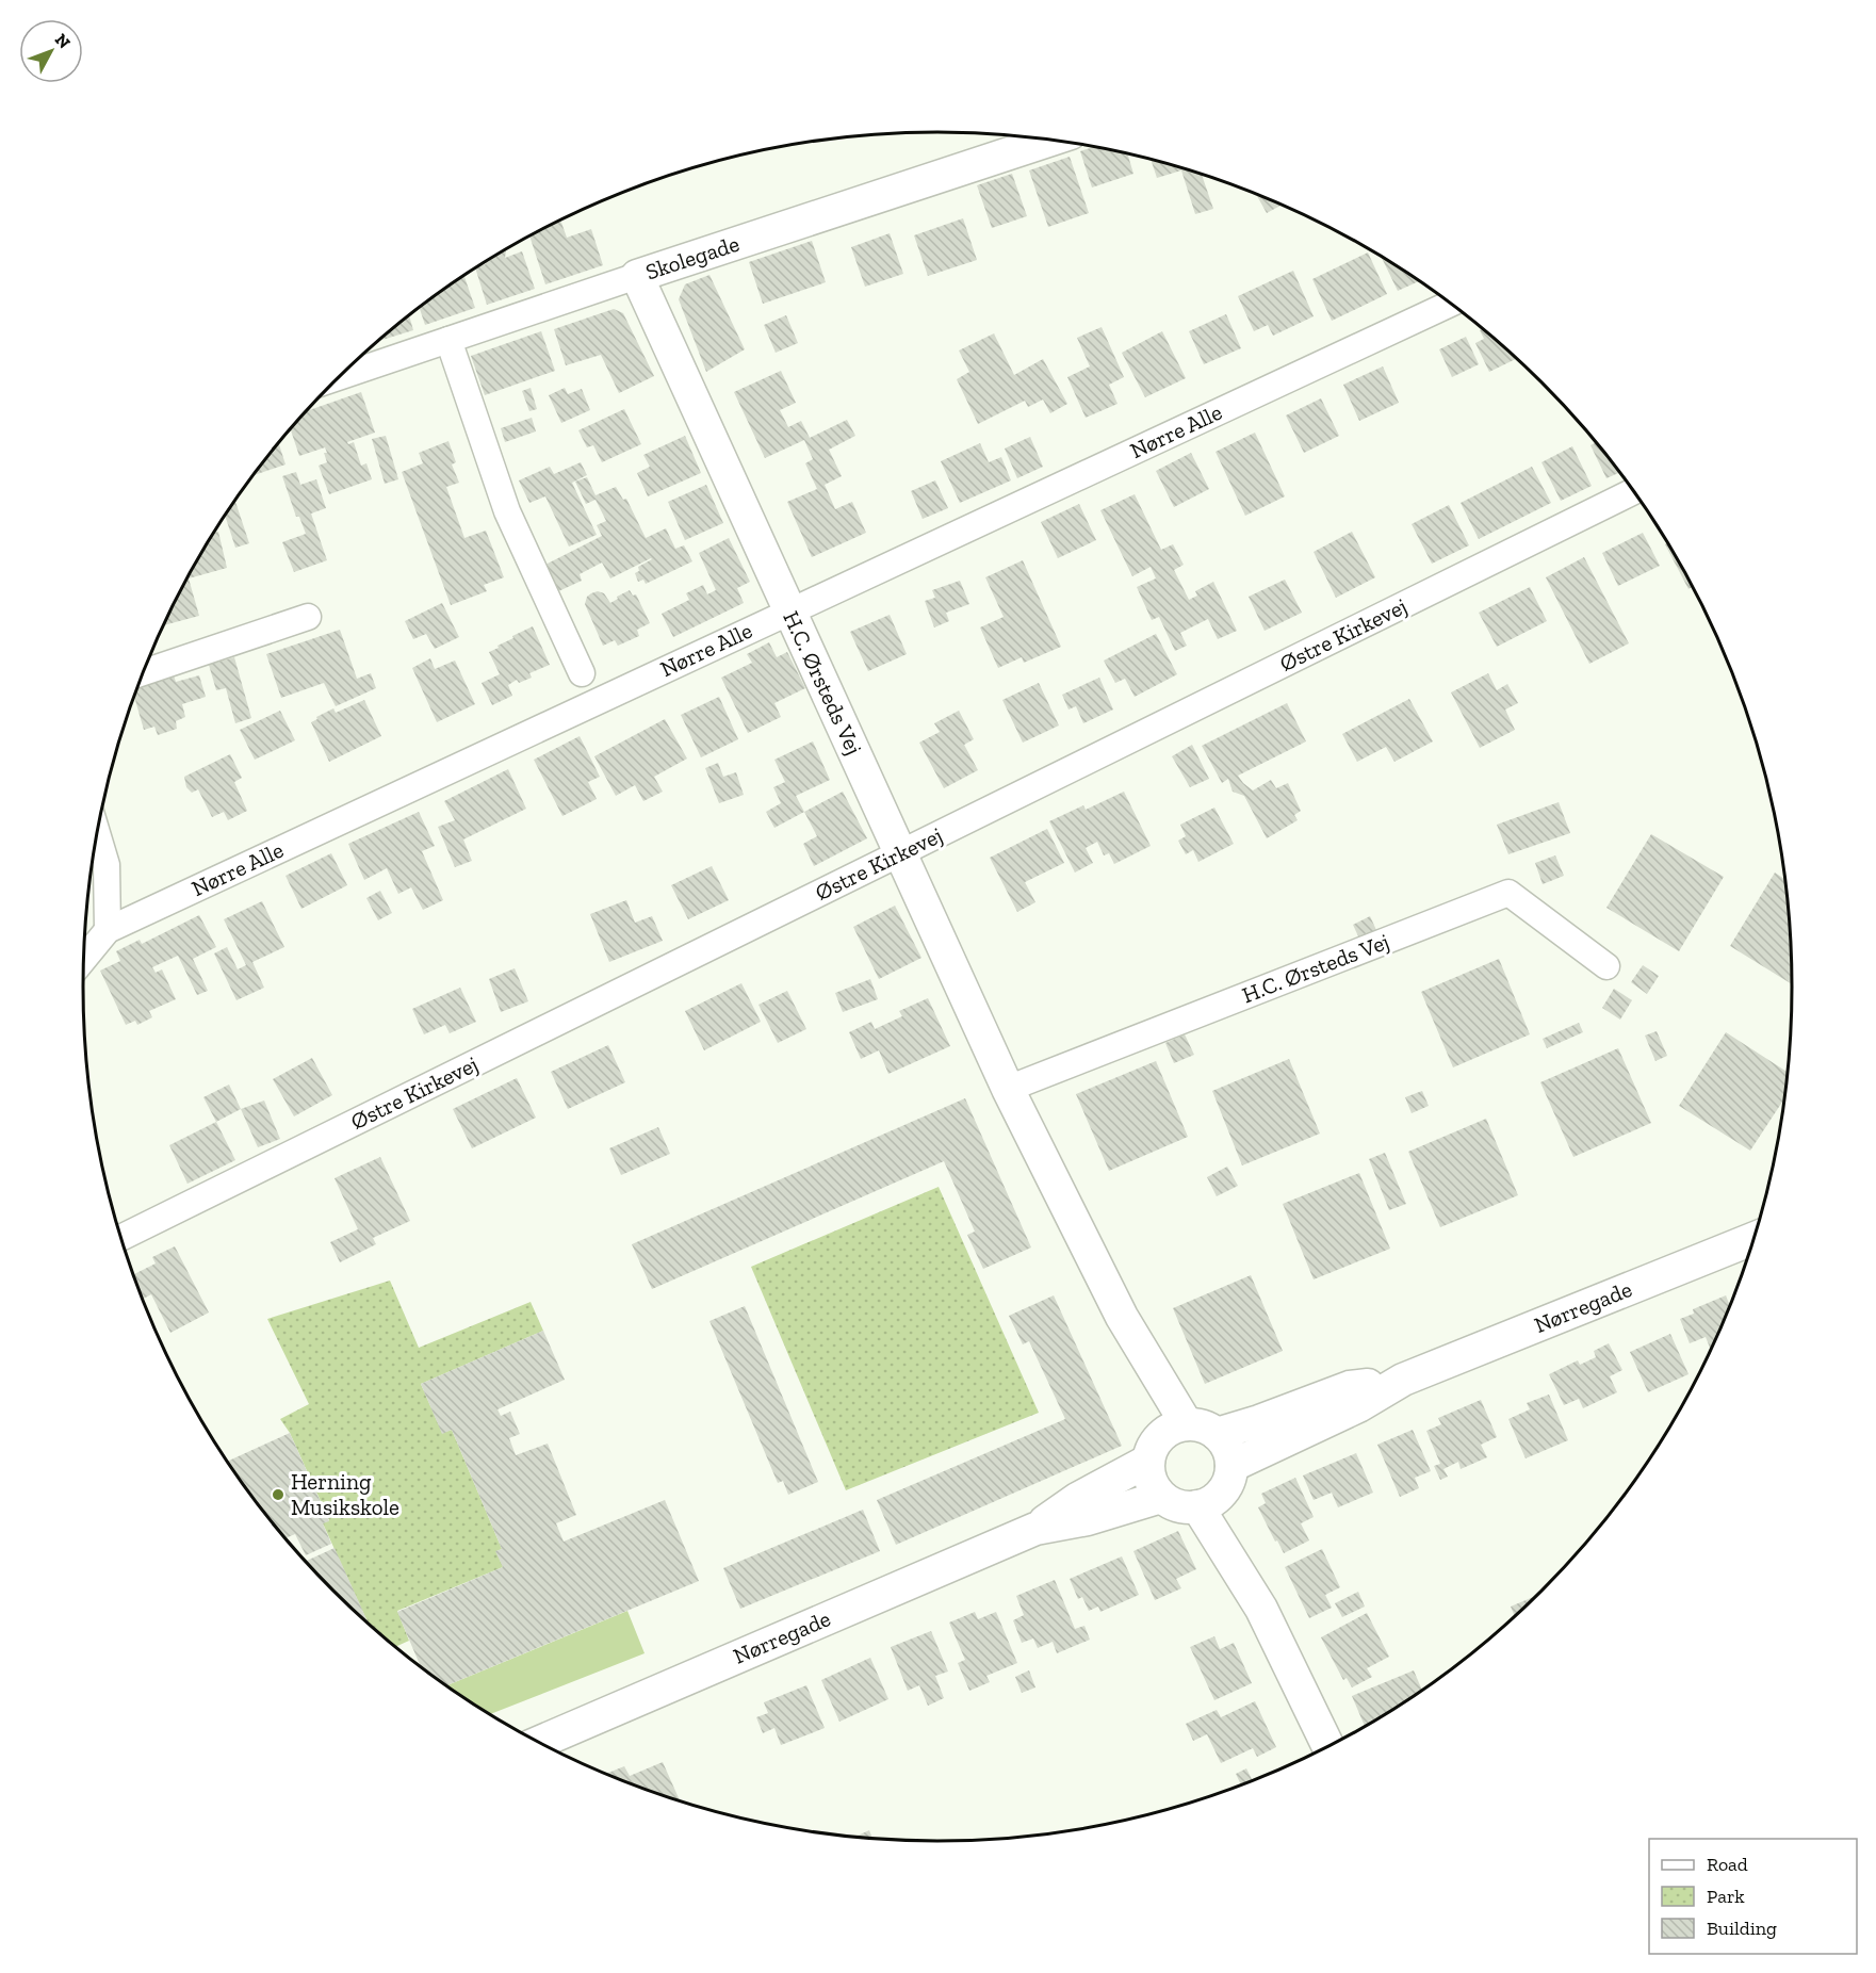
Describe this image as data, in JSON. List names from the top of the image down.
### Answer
{
  "streets": {
    "street": [
      "Skolegade",
      "Nørre Alle",
      "Østre Kirkevej",
      "H.C. Ørsteds Vej",
      "Nørregade"
    ]
  },
  "crossings": [
    ["Skolegade", "H.C. Ørsteds Vej"],
    ["Nørre Alle", "H.C. Ørsteds Vej"],
    ["Østre Kirkevej", "H.C. Ørsteds Vej"],
    ["H.C. Ørsteds Vej", "Nørregade"]
  ],
  "places": ["Herning Musikskole"],
  "legend": ["Road", "Park", "Building"],
  "north": "top right"
}
